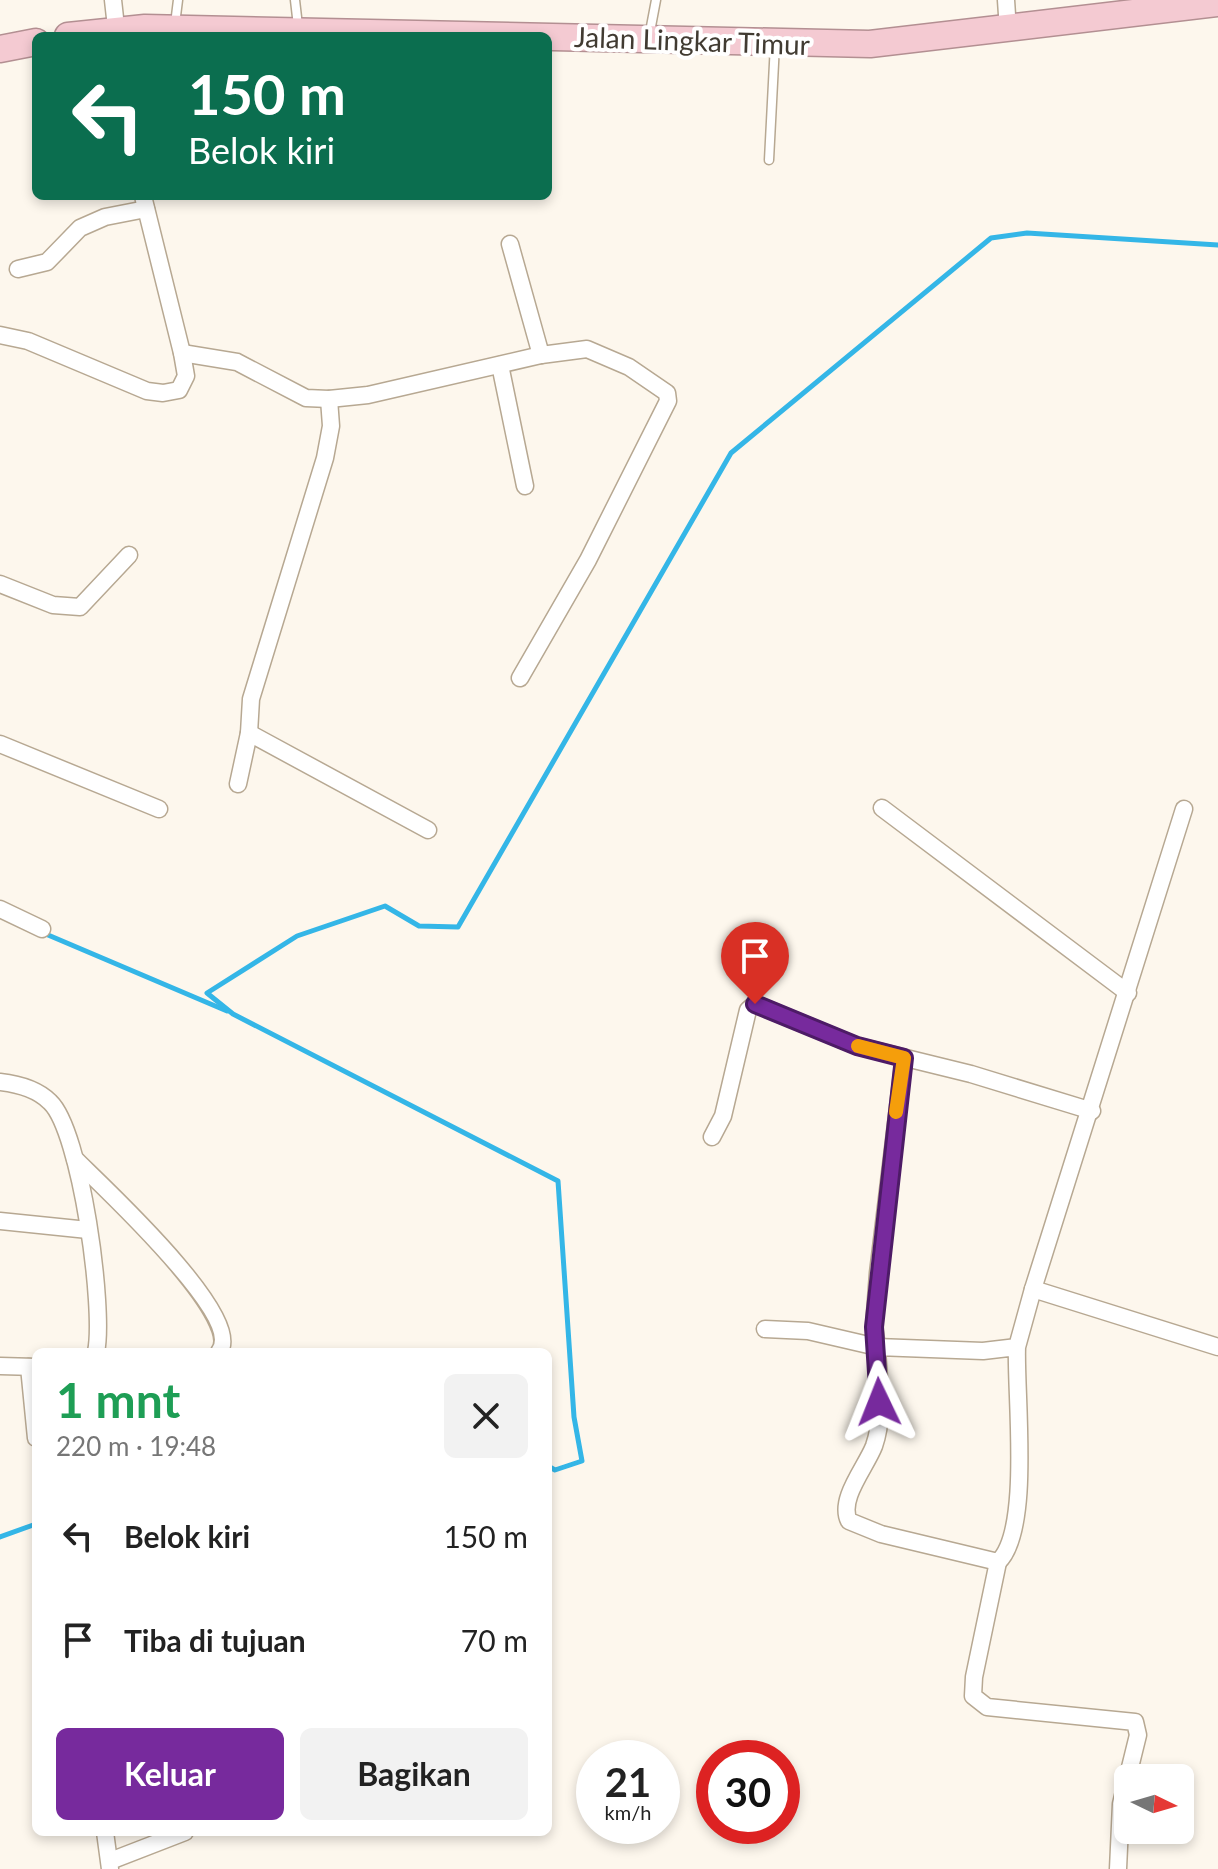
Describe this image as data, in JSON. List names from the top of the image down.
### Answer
{
  "streets": {
    "highway": ["Jalan Lingkar Timur"]
  },
  "north": "right",
  "page": {
    "turn": ["150 m", "Belok kiri"],
    "heading": ["1 mnt", "220 m · 19:48"],
    "list": [
      {
        "name": "Belok kiri",
        "value": "150 m"
      },
      {
        "name": "Tiba di tujuan",
        "value": "70 m"
      }
    ],
    "buttons": ["Keluar", "Bagikan"],
    "speed": "21 km/h",
    "limit": "30"
  }
}
